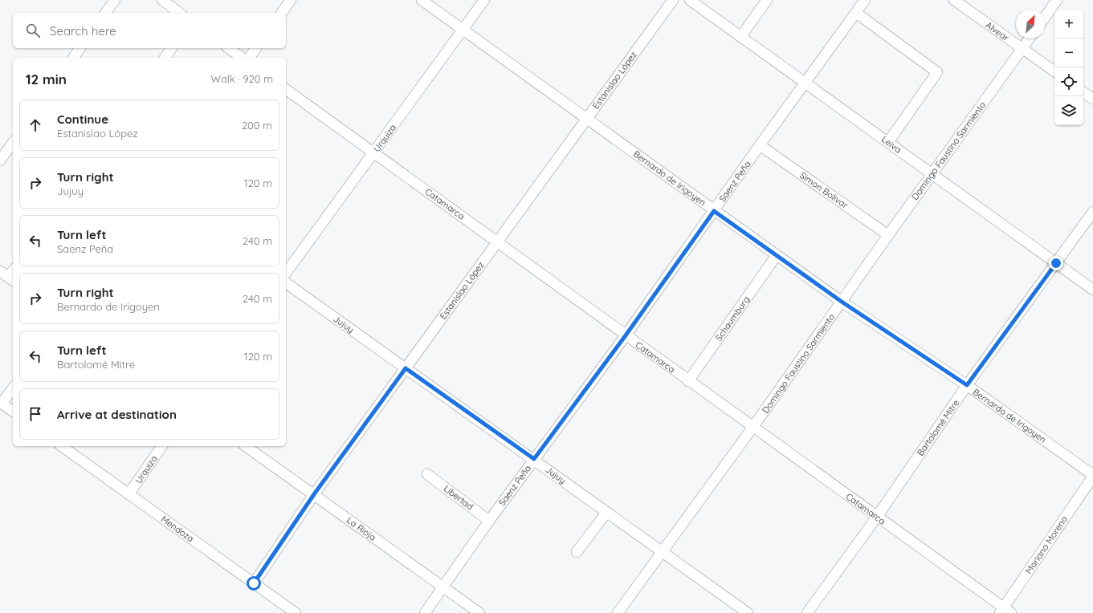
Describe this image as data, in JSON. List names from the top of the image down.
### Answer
{
  "streets": {
    "street": [
      "Alvear",
      "Estanislao López",
      "Urquiza",
      "Leiva",
      "Domingo Faustino Sarmiento",
      "Bernardo de Irigoyen",
      "Saenz Peña",
      "Simon Bolivar",
      "Catamarca",
      "Schaumburg",
      "Jujuy",
      "Bartolomé Mitre",
      "Libertad",
      "Mendoza",
      "La Rioja",
      "Mariano Moreno"
    ]
  },
  "crossings": [
    ["Alvear", "Domingo Faustino Sarmiento"],
    ["Estanislao López", "Bernardo de Irigoyen"],
    ["Estanislao López", "Catamarca"],
    ["Estanislao López", "Jujuy"],
    ["Estanislao López", "Mendoza"],
    ["Estanislao López", "La Rioja"],
    ["Urquiza", "Bernardo de Irigoyen"],
    ["Urquiza", "Catamarca"],
    ["Urquiza", "Mendoza"],
    ["Leiva", "Domingo Faustino Sarmiento"],
    ["Leiva", "Saenz Peña"],
    ["Leiva", "Bartolomé Mitre"],
    ["Domingo Faustino Sarmiento", "Bernardo de Irigoyen"],
    ["Domingo Faustino Sarmiento", "Simon Bolivar"],
    ["Domingo Faustino Sarmiento", "Catamarca"],
    ["Domingo Faustino Sarmiento", "Jujuy"],
    ["Bernardo de Irigoyen", "Saenz Peña"],
    ["Bernardo de Irigoyen", "Schaumburg"],
    ["Bernardo de Irigoyen", "Bartolomé Mitre"],
    ["Bernardo de Irigoyen", "Mariano Moreno"],
    ["Saenz Peña", "Simon Bolivar"],
    ["Saenz Peña", "Catamarca"],
    ["Saenz Peña", "Jujuy"],
    ["Saenz Peña", "Libertad"],
    ["Saenz Peña", "La Rioja"],
    ["Catamarca", "Schaumburg"],
    ["Catamarca", "Bartolomé Mitre"],
    ["Catamarca", "Mariano Moreno"]
  ],
  "north": "top right",
  "page": {
    "map_buttons": ["+", "−"],
    "search": "Search here",
    "heading": ["12 min", "Walk · 920 m"],
    "list": [
      ["Continue", "Estanislao López", "200 m"],
      ["Turn right", "Jujuy", "120 m"],
      ["Turn left", "Saenz Peña", "240 m"],
      ["Turn right", "Bernardo de Irigoyen", "240 m"],
      ["Turn left", "Bartolomé Mitre", "120 m"],
      "Arrive at destination"
    ]
  }
}
